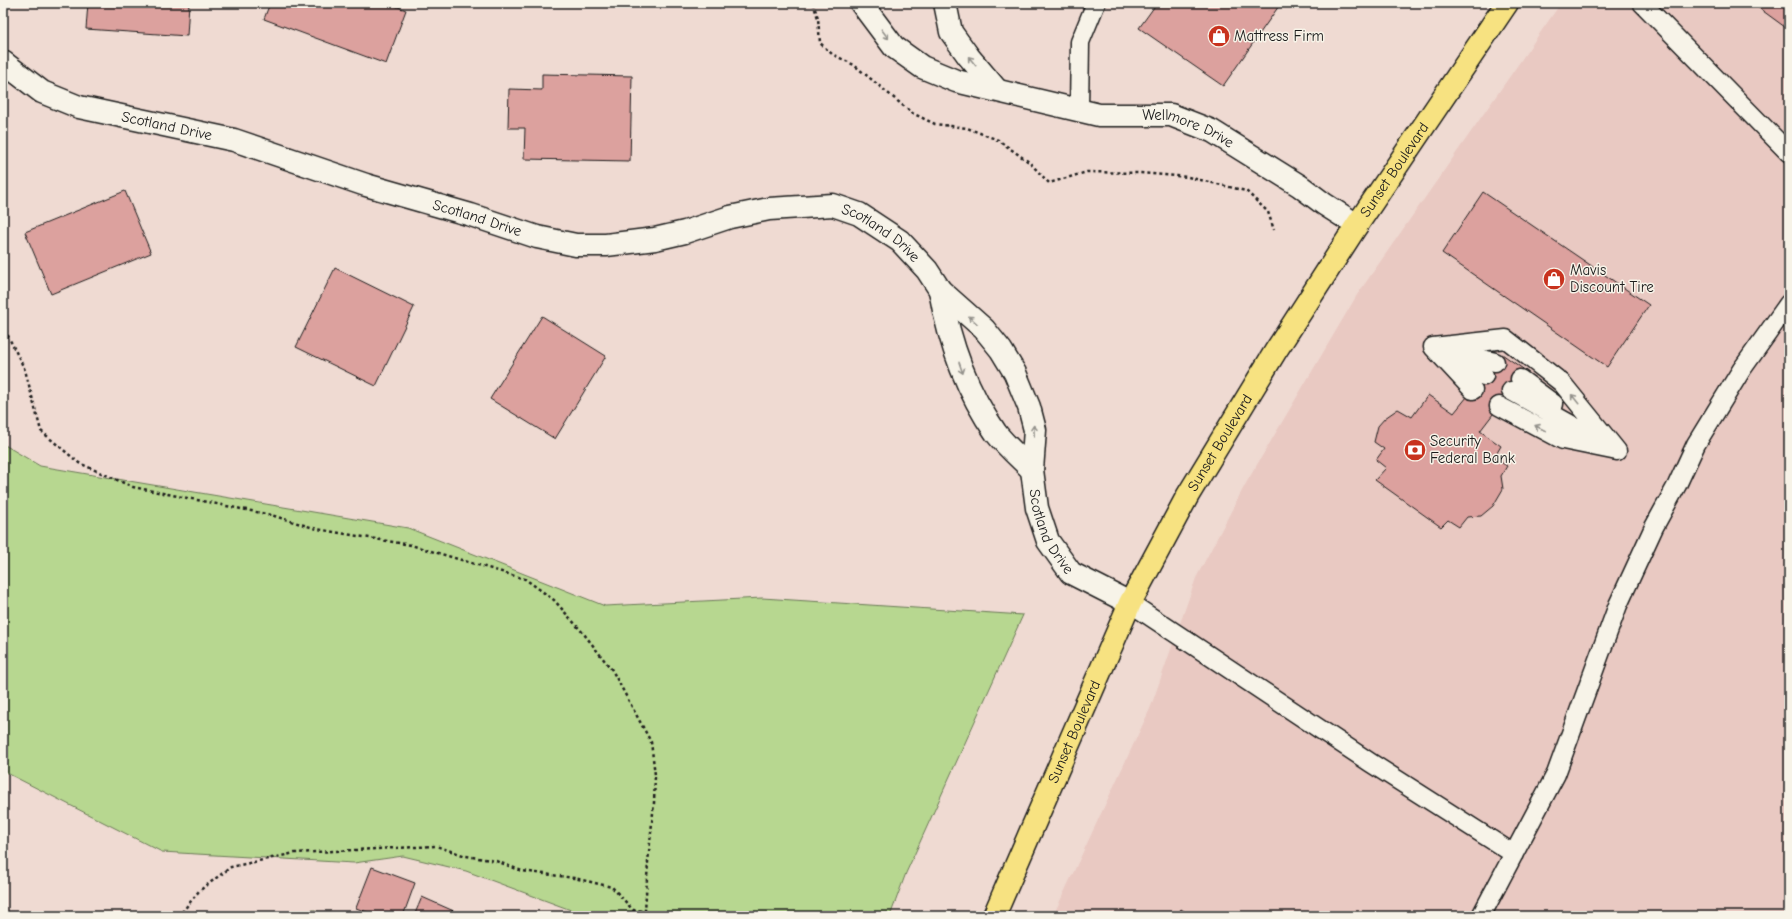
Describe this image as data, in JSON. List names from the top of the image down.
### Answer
{
  "streets": {
    "main road": ["Sunset Boulevard"],
    "street": ["Scotland Drive", "Wellmore Drive"]
  },
  "crossings": [
    ["Scotland Drive", "Sunset Boulevard"],
    ["Wellmore Drive", "Sunset Boulevard"]
  ],
  "places": {
    "shop": ["Mattress Firm", "Mavis Discount Tire"],
    "bank": ["Security Federal Bank"]
  }
}
